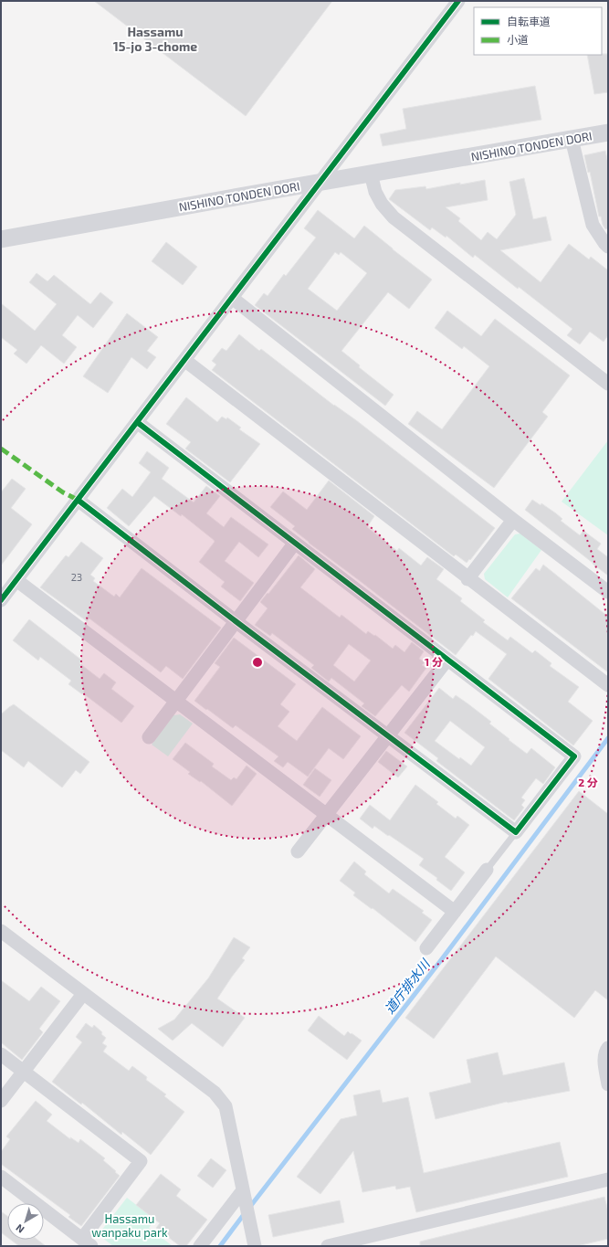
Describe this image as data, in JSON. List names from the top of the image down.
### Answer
{
  "streets": {
    "street": ["NISHINO TONDEN DORI"]
  },
  "districts": ["Hassamu 15-jo 3-chome"],
  "water": ["道庁排水川"],
  "parks": ["Hassamu wanpaku park"],
  "house_numbers": ["23"],
  "legend": ["自転車道", "小道"],
  "north": "bottom left",
  "rings": ["1 分", "2 分"]
}
